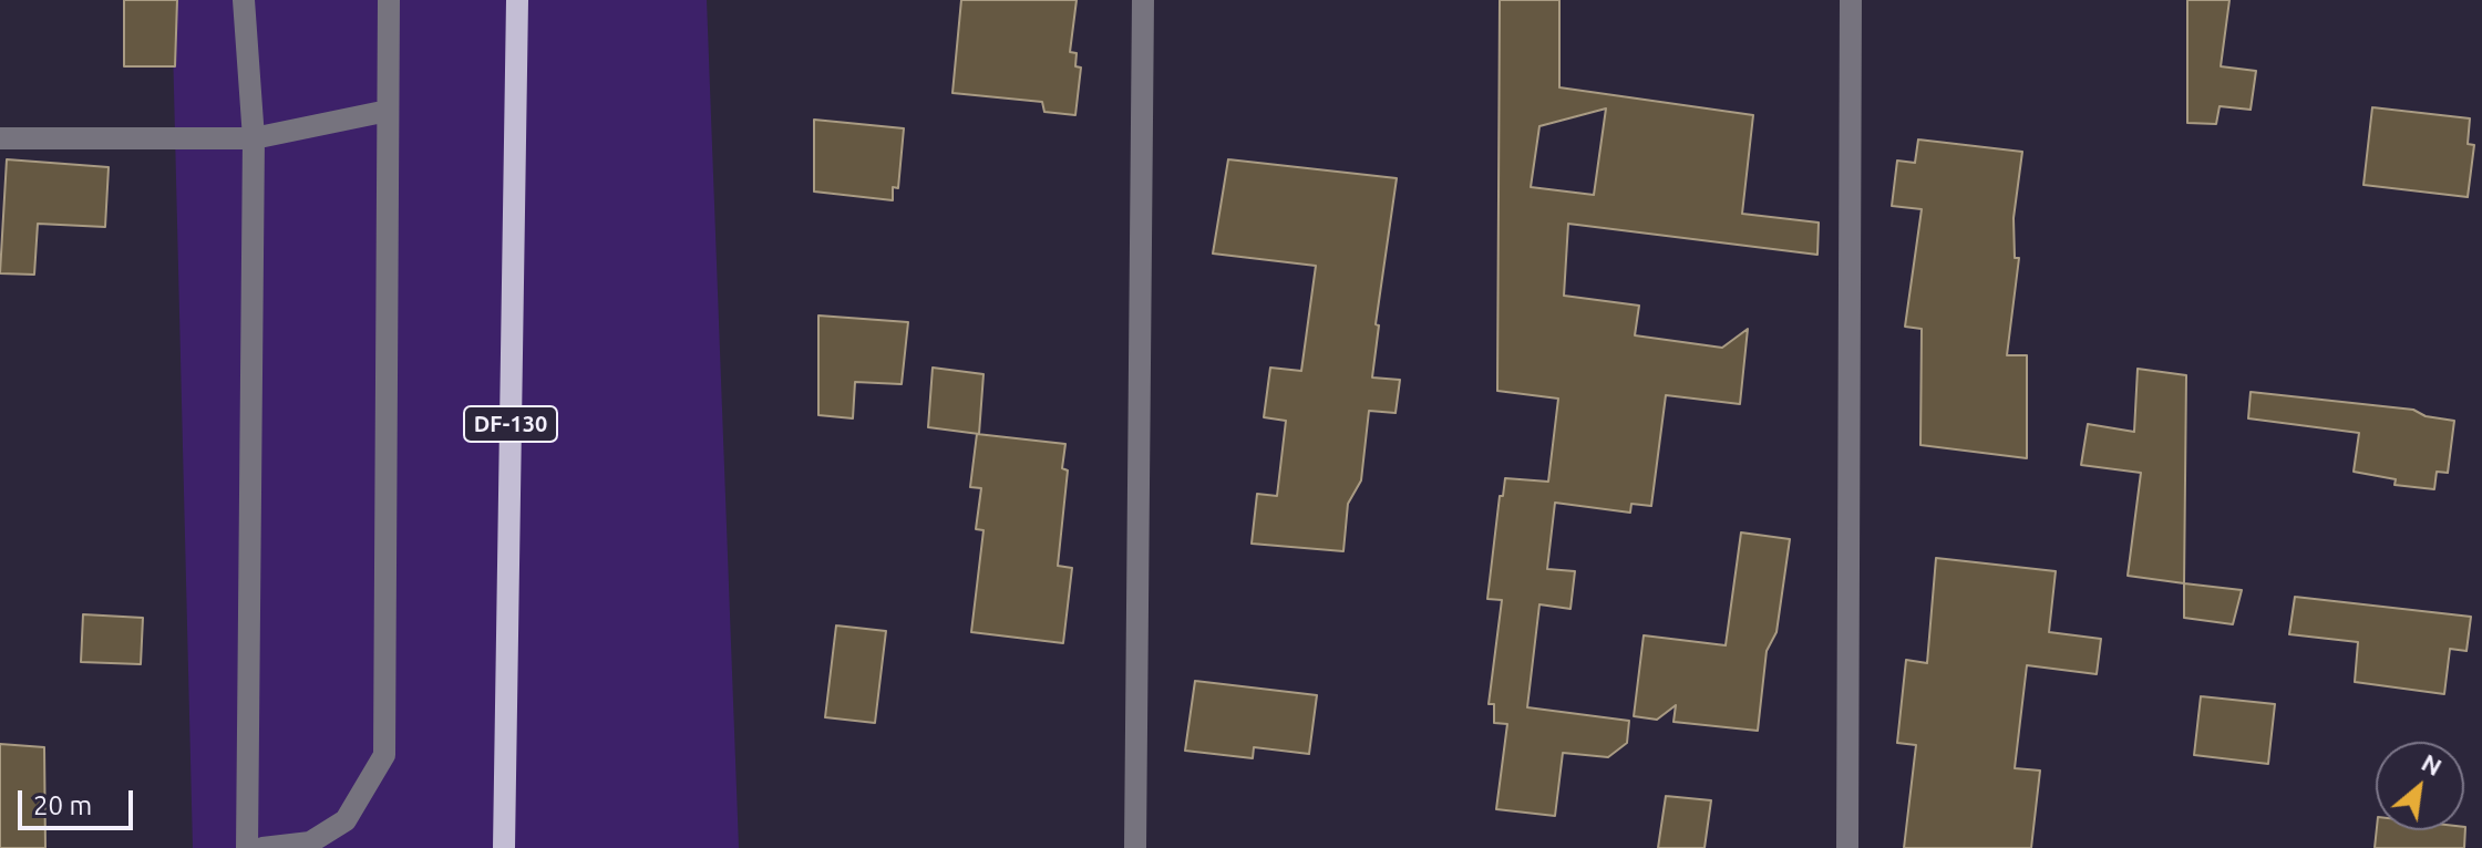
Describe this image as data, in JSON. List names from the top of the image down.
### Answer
{
  "streets": {
    "main road": ["DF-130"]
  },
  "scale_bar": "20 m",
  "north": "top right"
}
